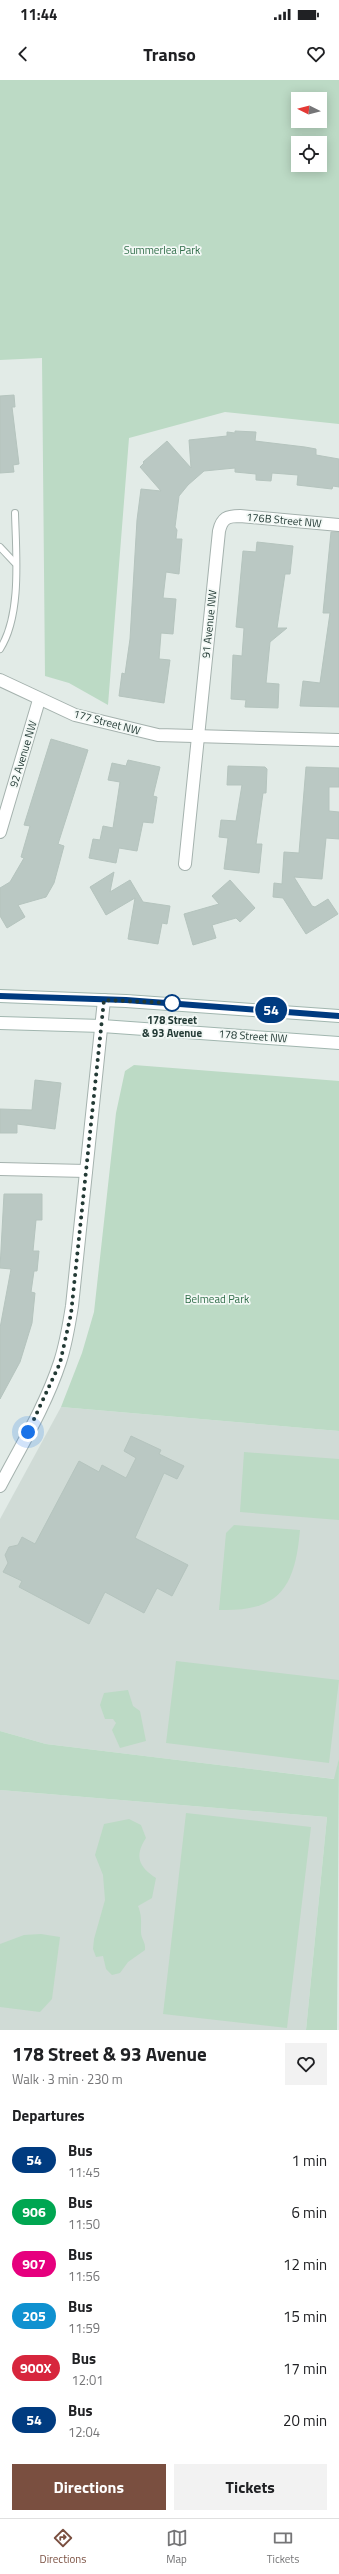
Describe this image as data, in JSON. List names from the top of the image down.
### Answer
{
  "streets": {
    "street": [
      "176B Street NW",
      "91 Avenue NW",
      "177 Street NW",
      "92 Avenue NW",
      "178 Street NW"
    ]
  },
  "crossings": [
    ["176B Street NW", "91 Avenue NW"],
    ["91 Avenue NW", "177 Street NW"],
    ["177 Street NW", "92 Avenue NW"]
  ],
  "parks": ["Summerlea Park", "Belmead Park"],
  "places": ["178 Street & 93 Avenue"],
  "lines": ["bus line 54"],
  "north": "left",
  "page": {
    "status": "11:44",
    "header": "Transo",
    "on_map": "54",
    "heading": [
      ["178 Street & 93 Avenue", "Walk · 3 min · 230 m"],
      "Departures"
    ],
    "list": [
      {
        "mark": "54",
        "name": "Bus",
        "note": "11:45",
        "value": "1 min"
      },
      {
        "mark": "906",
        "name": "Bus",
        "note": "11:50",
        "value": "6 min"
      },
      {
        "mark": "907",
        "name": "Bus",
        "note": "11:56",
        "value": "12 min"
      },
      {
        "mark": "205",
        "name": "Bus",
        "note": "11:59",
        "value": "15 min"
      },
      {
        "mark": "900X",
        "name": "Bus",
        "note": "12:01",
        "value": "17 min"
      },
      {
        "mark": "54",
        "name": "Bus",
        "note": "12:04",
        "value": "20 min"
      }
    ],
    "buttons": ["Directions", "Tickets"],
    "tabs": ["Directions", "Map", "Tickets"]
  }
}
